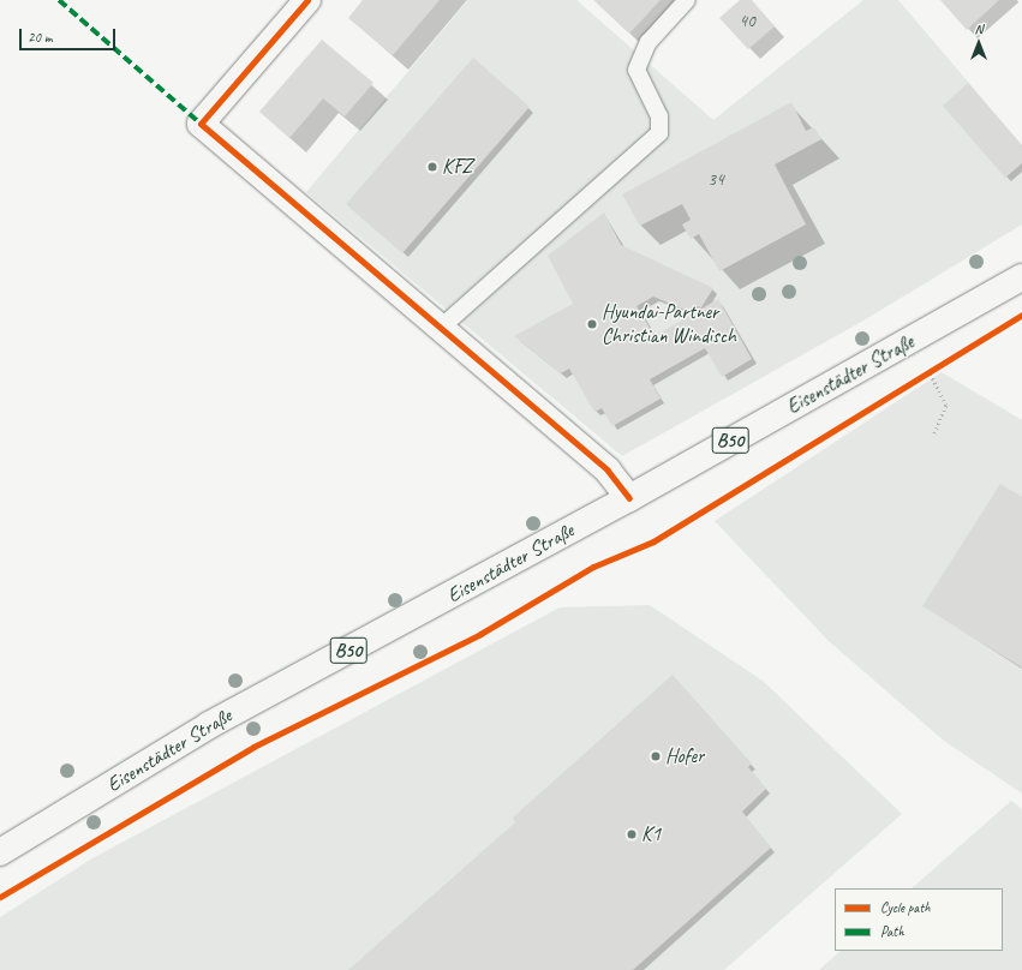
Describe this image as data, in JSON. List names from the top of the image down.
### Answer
{
  "streets": {
    "main road": ["Eisenstädter Straße", "B50"]
  },
  "places": [
    "KFZ",
    "Hyundai-Partner Christian Windisch",
    "Hofer",
    "K1"
  ],
  "house_numbers": ["40", "34"],
  "legend": ["Cycle path", "Path"],
  "scale_bar": "20 m",
  "north": "top"
}
